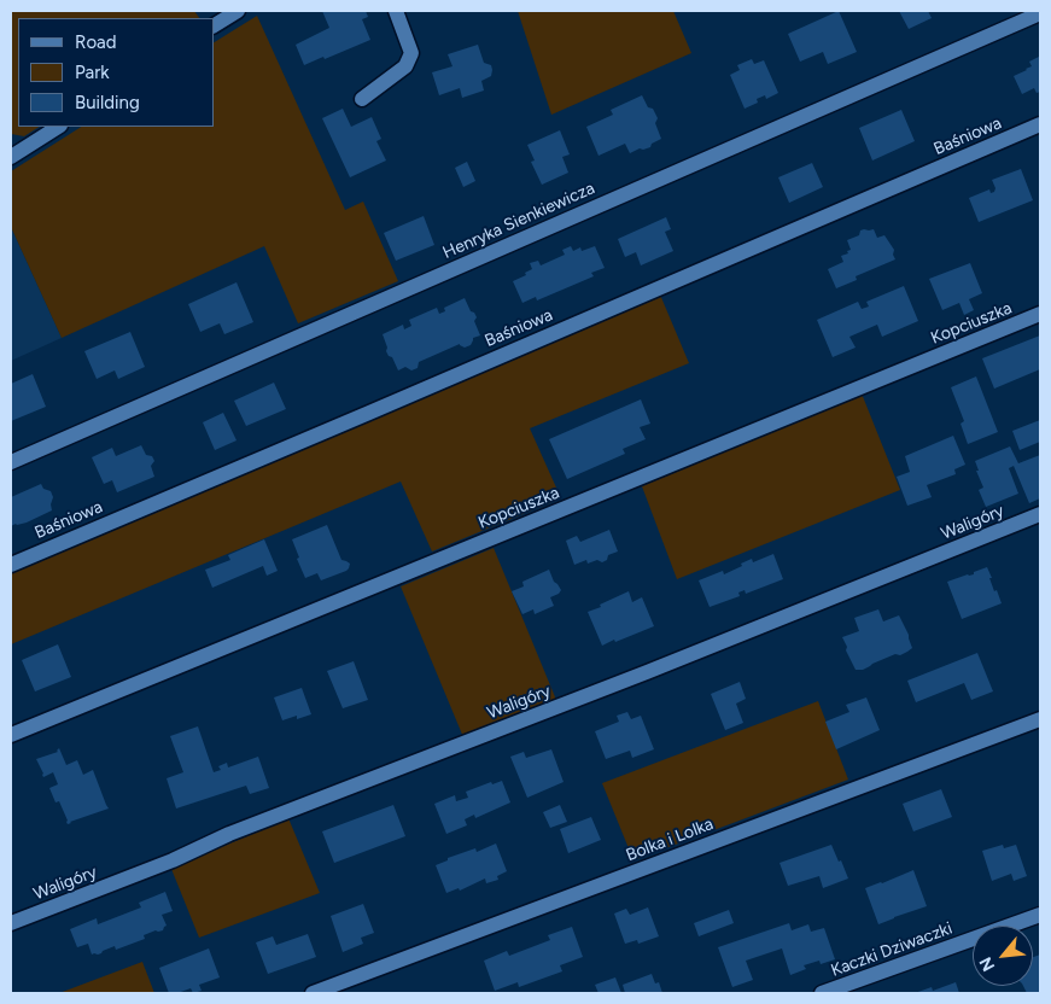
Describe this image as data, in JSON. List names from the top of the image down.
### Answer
{
  "streets": {
    "street": [
      "Baśniowa",
      "Henryka Sienkiewicza",
      "Kopciuszka",
      "Waligóry",
      "Bolka i Lolka",
      "Kaczki Dziwaczki"
    ]
  },
  "legend": ["Road", "Park", "Building"],
  "north": "bottom left"
}
